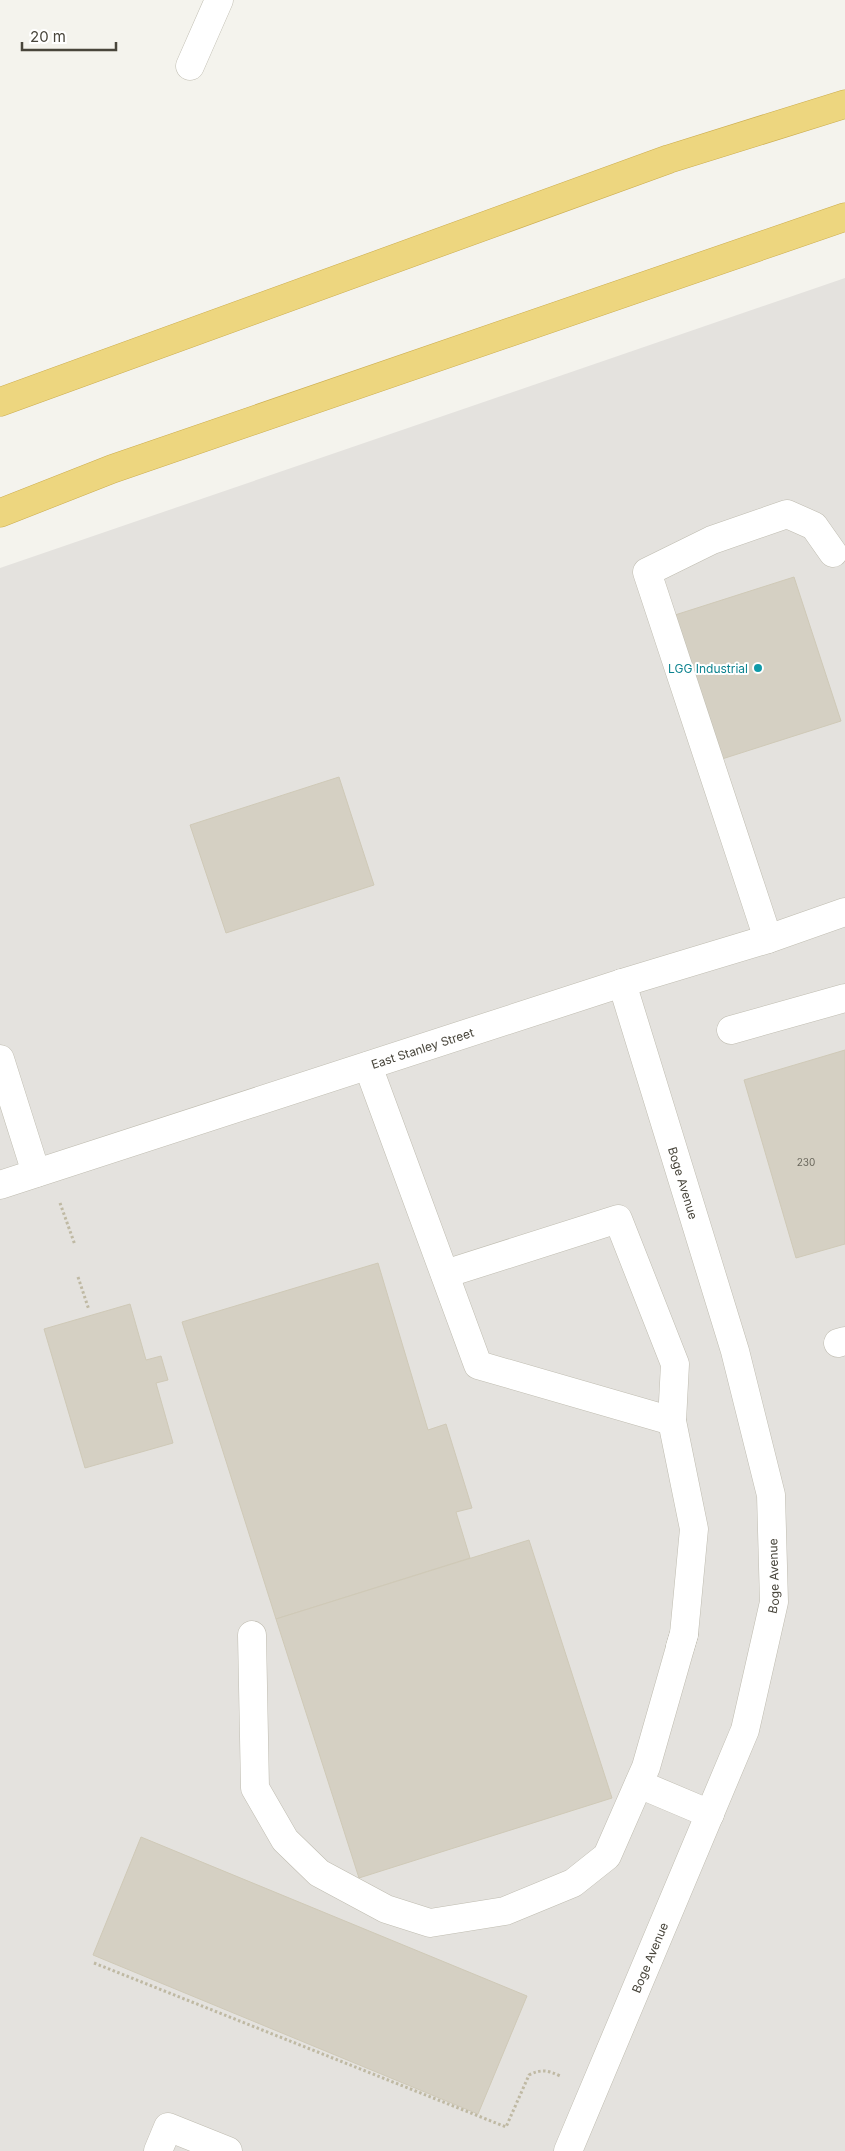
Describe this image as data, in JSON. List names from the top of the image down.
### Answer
{
  "streets": {
    "street": ["East Stanley Street", "Boge Avenue"]
  },
  "crossings": [
    ["East Stanley Street", "Boge Avenue"]
  ],
  "places": ["LGG Industrial"],
  "house_numbers": ["230"],
  "scale_bar": "20 m"
}
